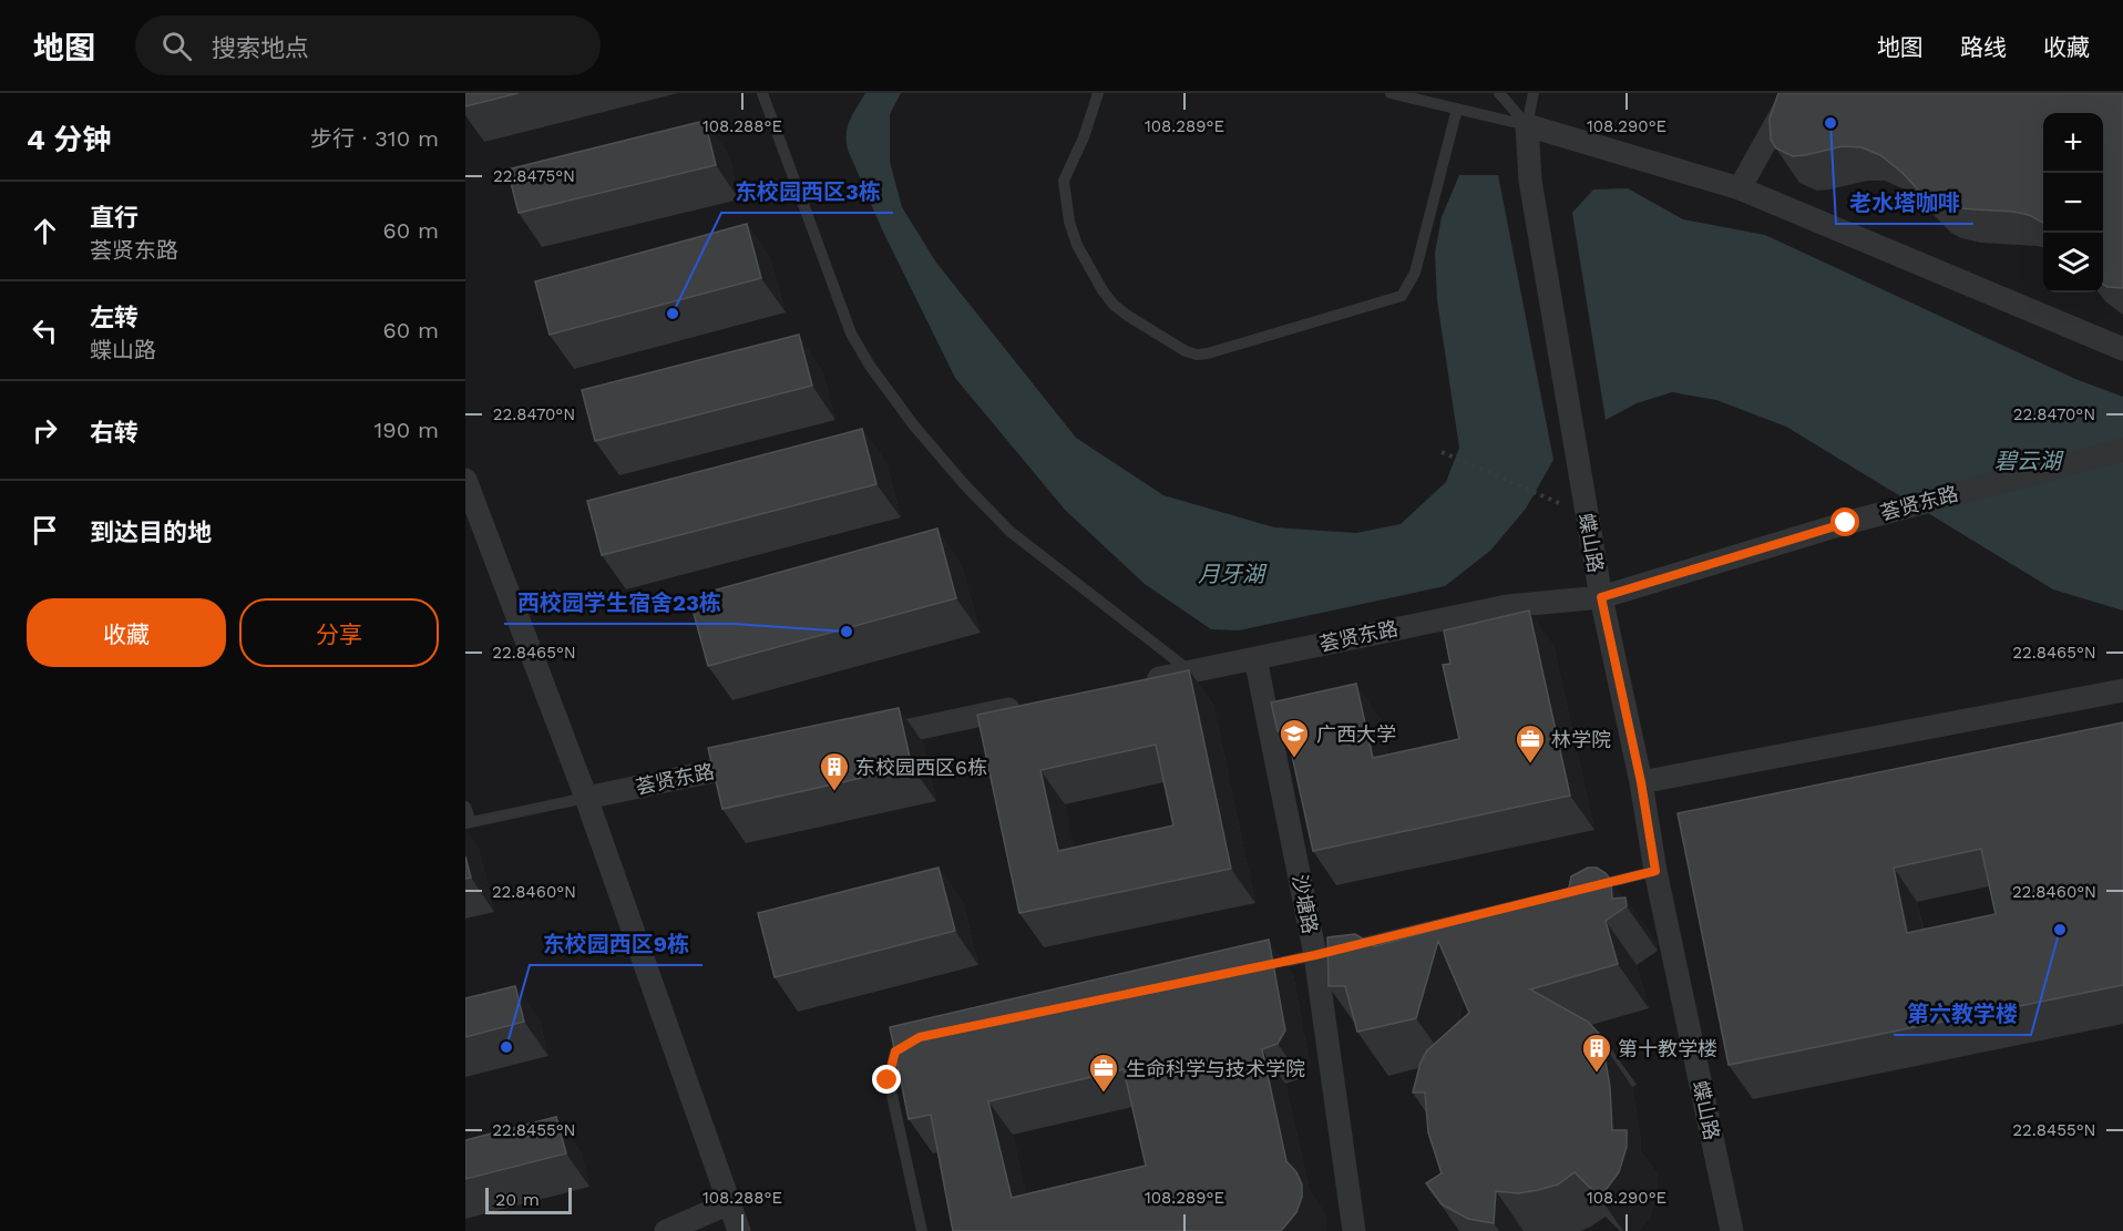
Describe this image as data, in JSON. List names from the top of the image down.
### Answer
{
  "streets": {
    "street": ["荟贤东路", "蝶山路", "沙塘路"]
  },
  "crossings": [
    ["荟贤东路", "蝶山路"],
    ["荟贤东路", "沙塘路"]
  ],
  "water": ["碧云湖", "月牙湖"],
  "places": {
    "other": [
      "老水塔咖啡",
      "东校园西区3栋",
      "西校园学生宿舍23栋",
      "第六教学楼",
      "东校园西区9栋"
    ],
    "school or university": ["广西大学"],
    "office": ["林学院", "生命科学与技术学院"],
    "building": ["东校园西区6栋", "第十教学楼"]
  },
  "scale_bar": "20 m",
  "page": {
    "header": "地图",
    "search": "搜索地点",
    "nav": ["地图", "路线", "收藏"],
    "heading": ["4 分钟", "步行 · 310 m"],
    "map_buttons": ["+", "−"],
    "list": [
      ["直行", "荟贤东路", "60 m"],
      ["左转", "蝶山路", "60 m"],
      ["右转", "190 m"],
      "到达目的地"
    ],
    "buttons": ["收藏", "分享"],
    "scale": "20 m"
  },
  "coordinates": [
    "108.288°E",
    "108.289°E",
    "108.290°E",
    "22.8475°N",
    "22.8470°N",
    "22.8465°N",
    "22.8460°N",
    "22.8455°N"
  ]
}
